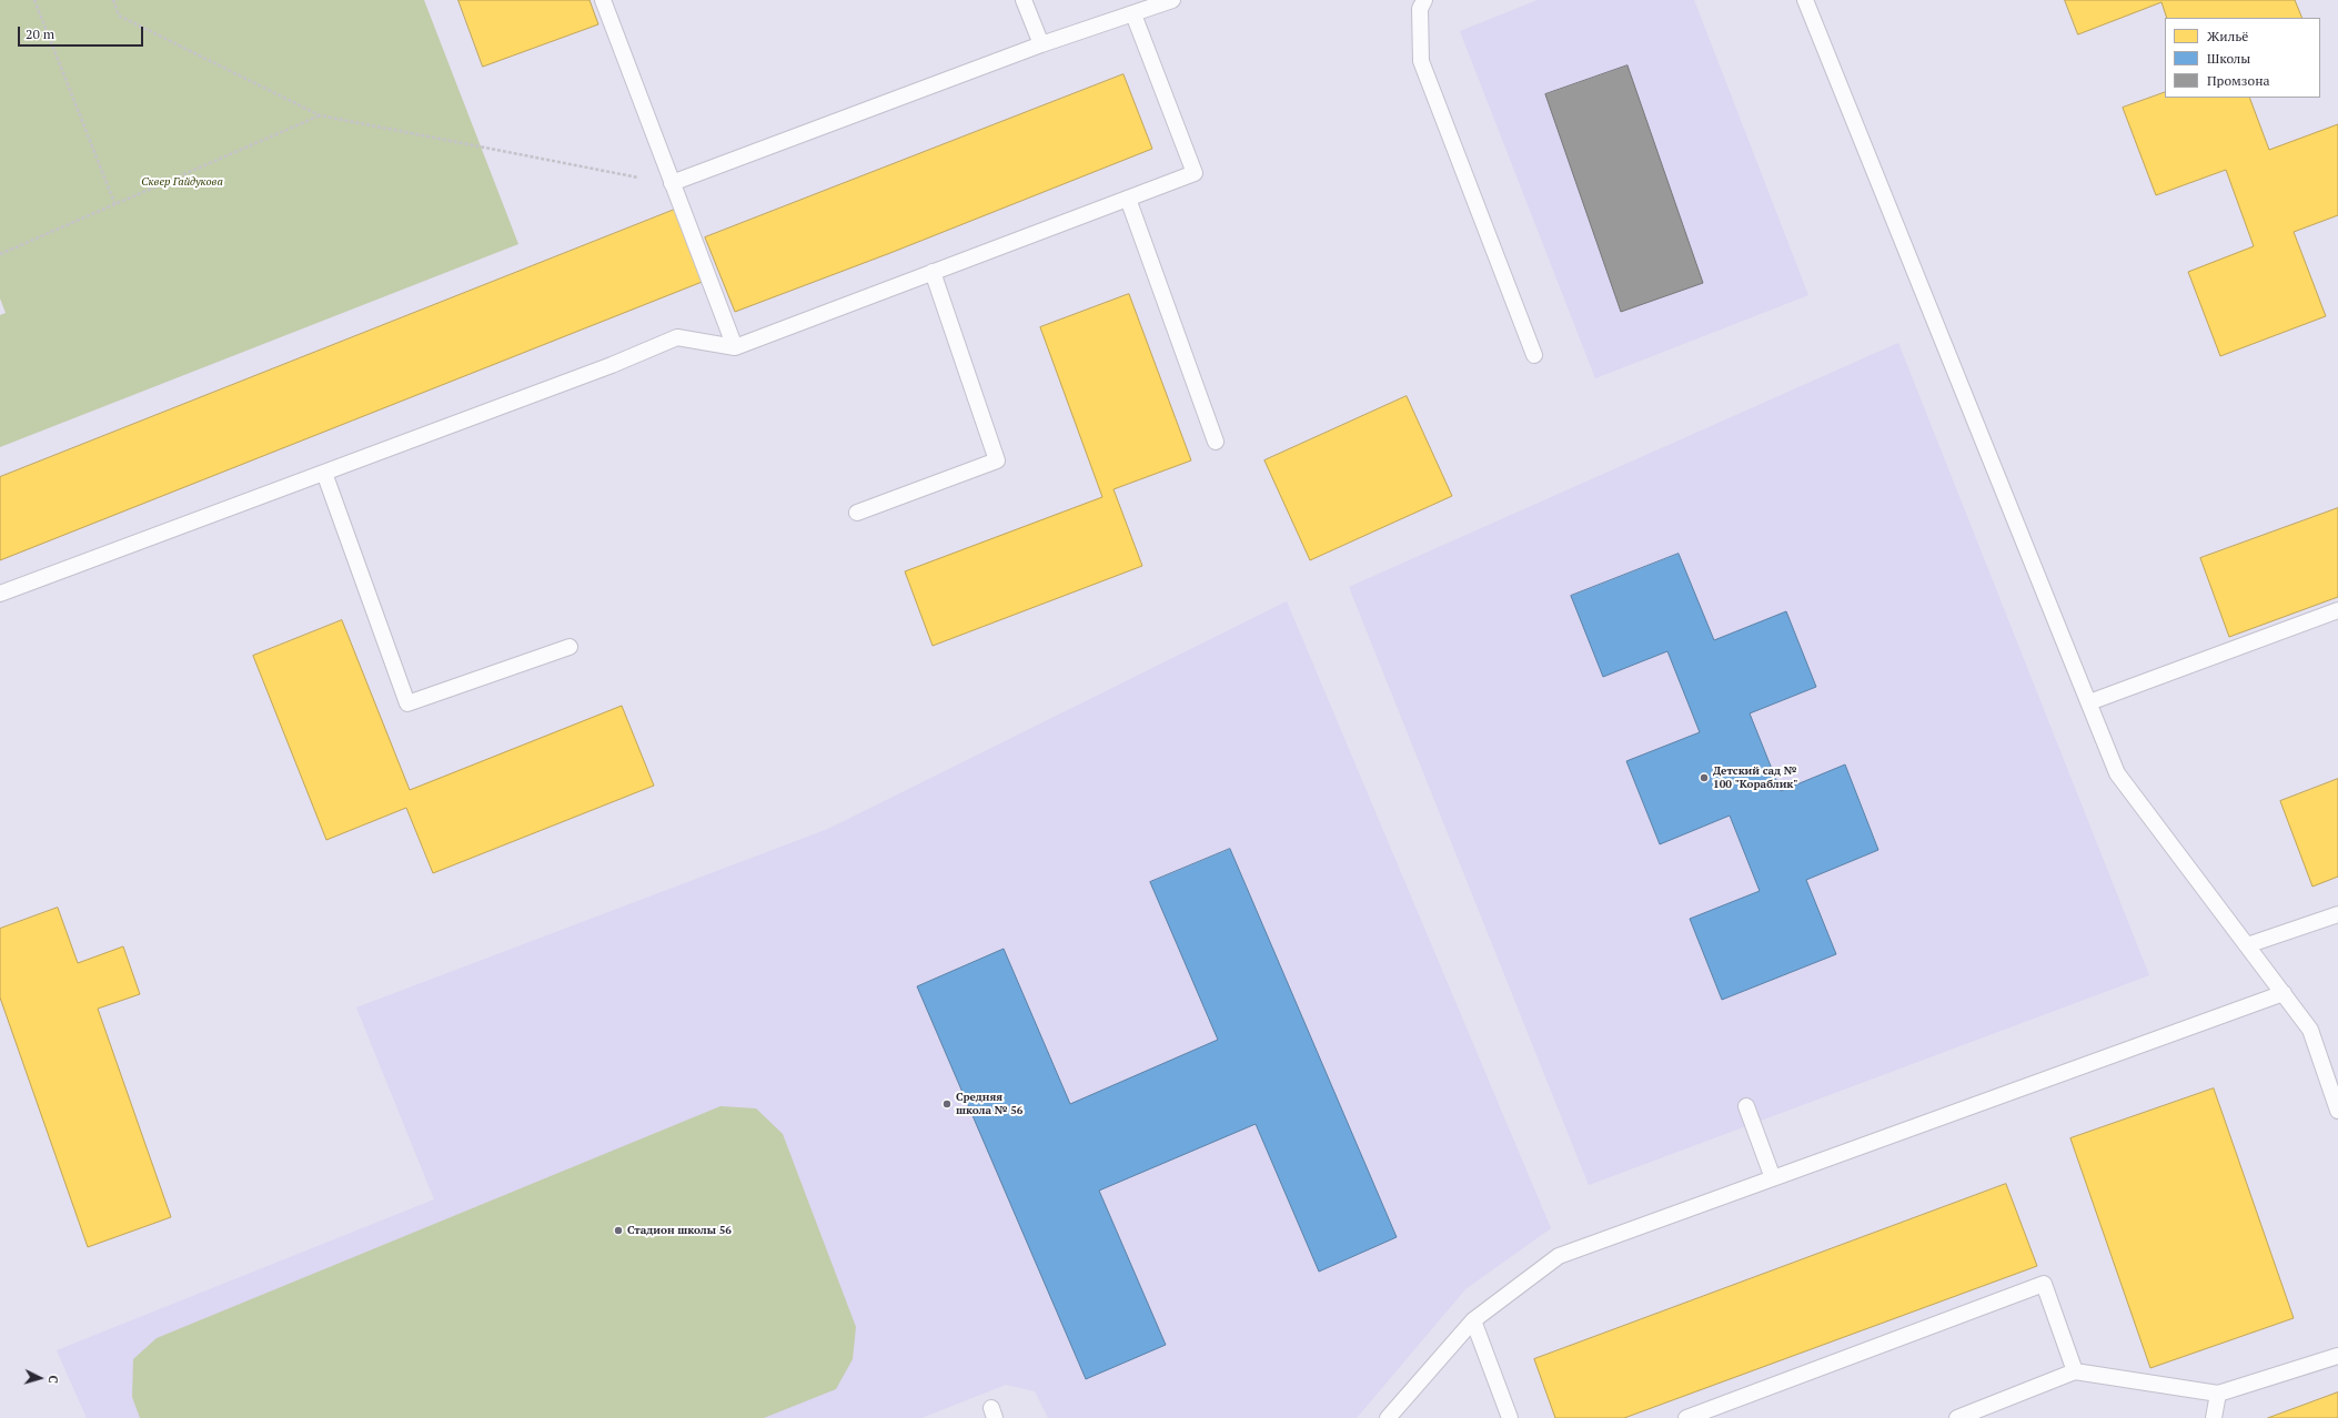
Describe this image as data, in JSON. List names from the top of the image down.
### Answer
{
  "parks": ["Сквер Гайдукова"],
  "places": ["Детский сад № 100 \"Кораблик\"", "Средняя школа № 56", "Стадион школы 56"],
  "legend": ["Жильё", "Школы", "Промзона"],
  "scale_bar": "20 m",
  "north": "right"
}
